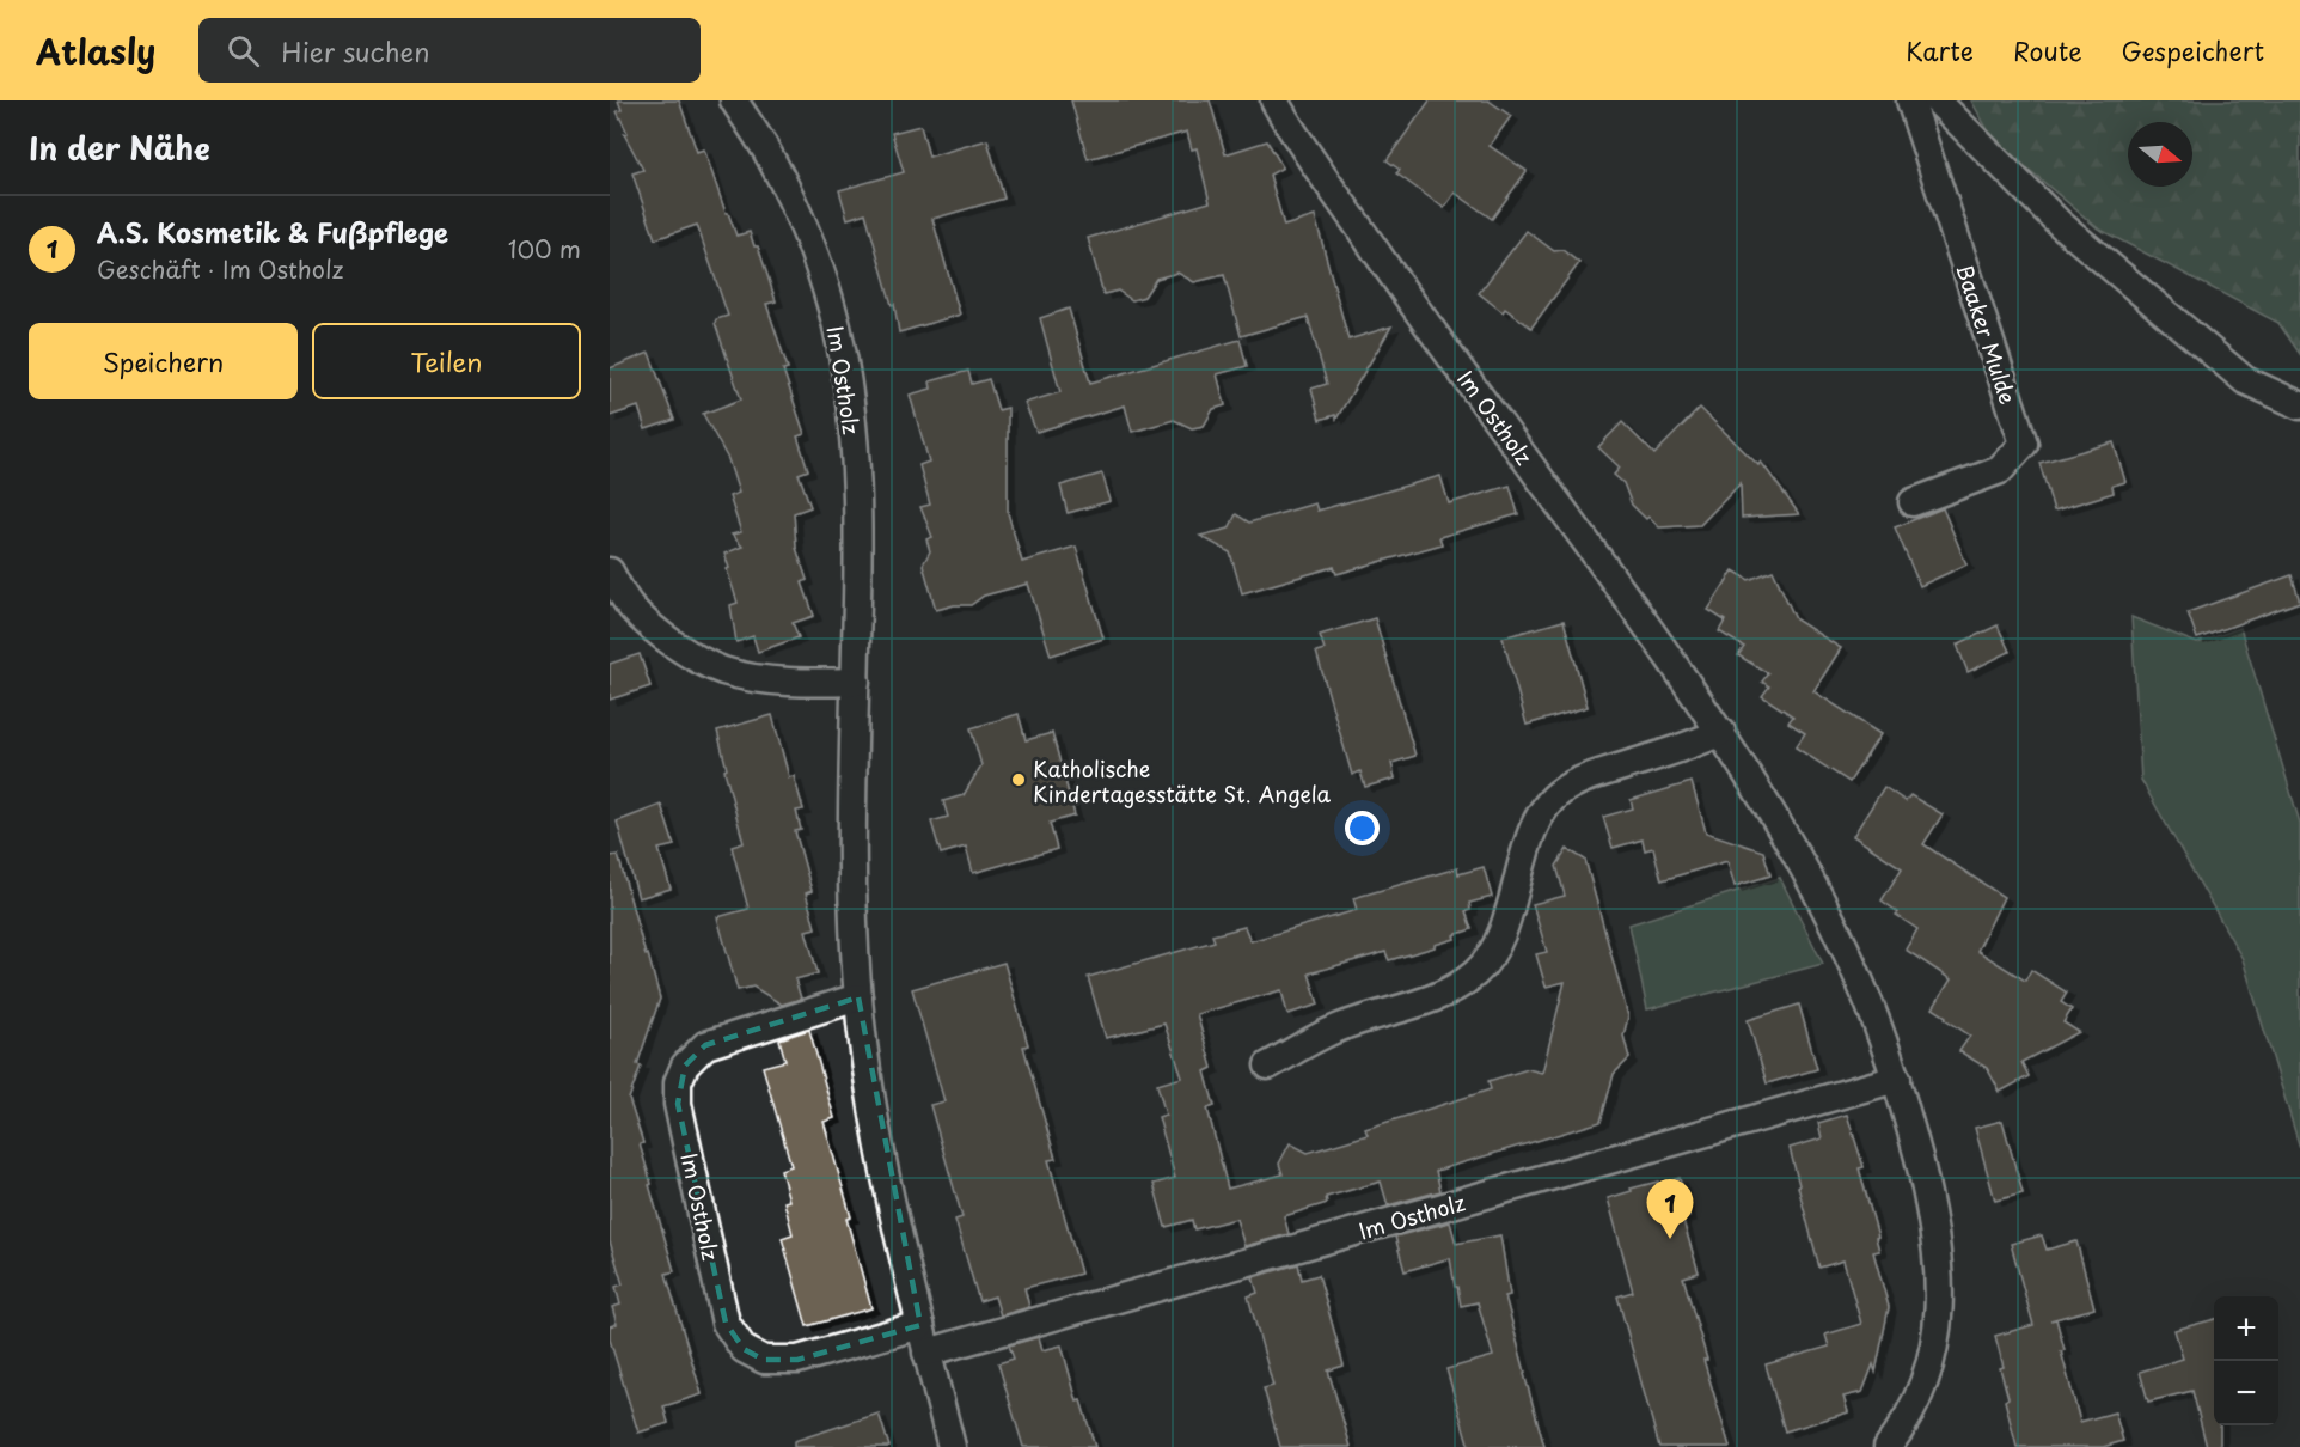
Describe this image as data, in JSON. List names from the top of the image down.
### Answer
{
  "streets": {
    "street": ["Baaker Mulde", "Im Ostholz"]
  },
  "places": ["Katholische Kindertagesstätte St. Angela"],
  "north": "right",
  "page": {
    "header": "Atlasly",
    "search": "Hier suchen",
    "nav": ["Karte", "Route", "Gespeichert"],
    "heading": "In der Nähe",
    "list": [
      {
        "mark": "1",
        "name": "A.S. Kosmetik & Fußpflege",
        "note": "Geschäft · Im Ostholz",
        "value": "100 m"
      }
    ],
    "buttons": ["Speichern", "Teilen"],
    "pins": "1",
    "map_buttons": ["+", "−"]
  }
}
